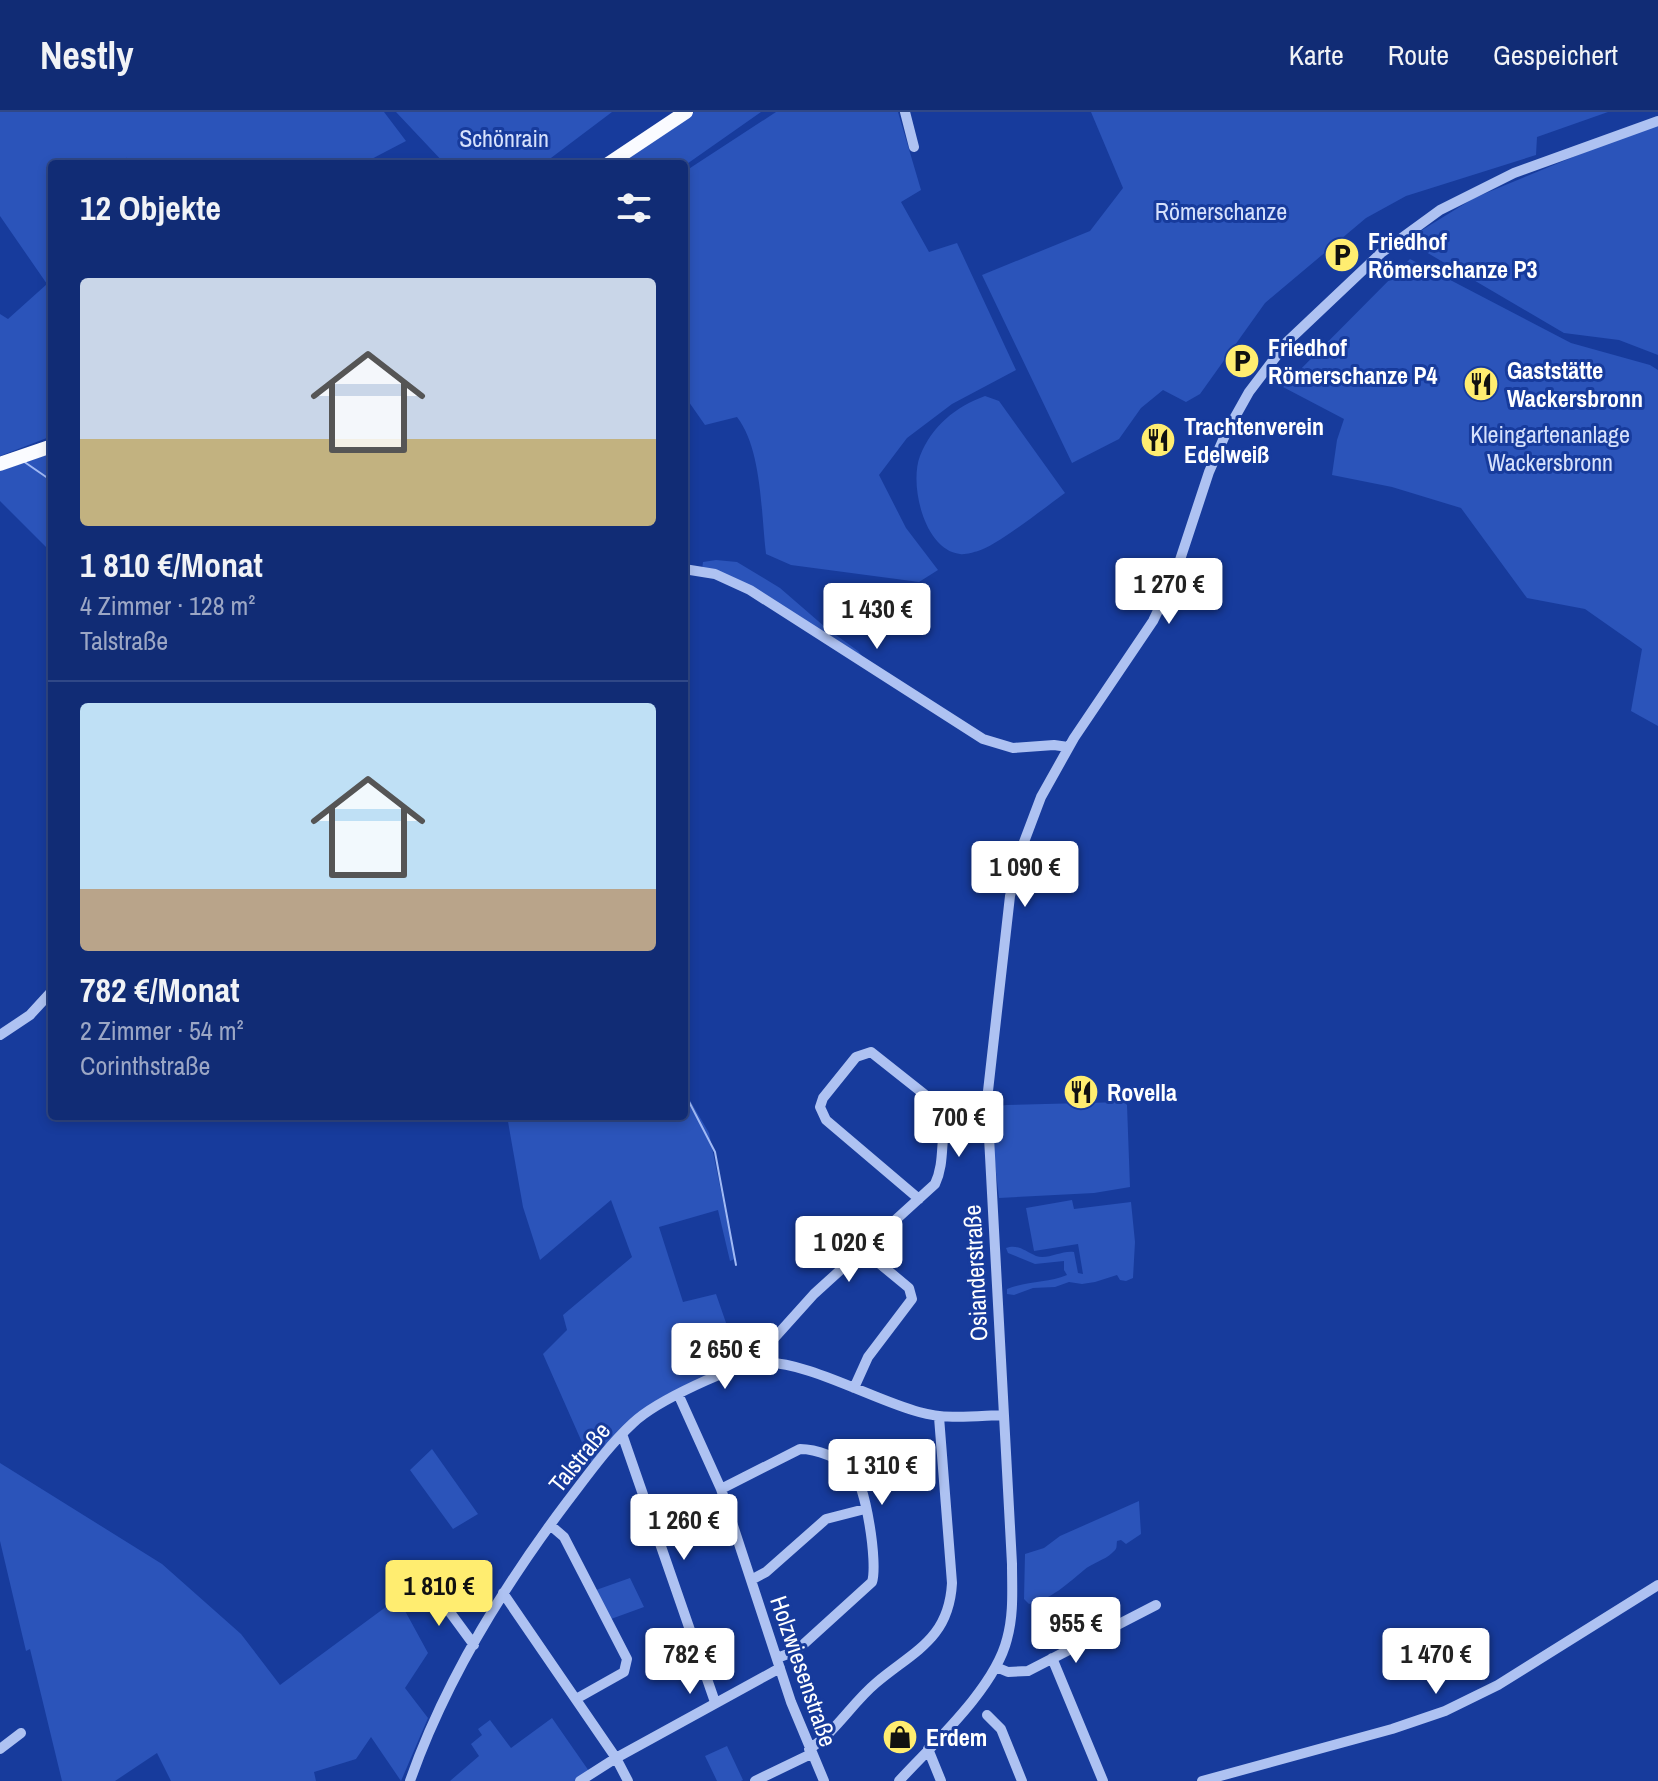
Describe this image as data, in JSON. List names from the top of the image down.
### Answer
{
  "streets": {
    "street": ["Osianderstraße", "Talstraße", "Holzwiesenstraße"]
  },
  "crossings": [
    ["Osianderstraße", "Talstraße"],
    ["Talstraße", "Holzwiesenstraße"]
  ],
  "parks": ["Schönrain", "Römerschanze", "Kleingartenanlage Wackersbronn"],
  "places": {
    "parking": ["Friedhof Römerschanze P3", "Friedhof Römerschanze P4"],
    "restaurant": ["Gaststätte Wackersbronn", "Trachtenverein Edelweiß", "Rovella"],
    "shop": ["Erdem"]
  },
  "page": {
    "header": "Nestly",
    "nav": ["Karte", "Route", "Gespeichert"],
    "heading": "12 Objekte",
    "list": [
      {
        "name": "1 810 €/Monat",
        "note": "4 Zimmer · 128 m² · Talstraße"
      },
      {
        "name": "782 €/Monat",
        "note": "2 Zimmer · 54 m² · Corinthstraße"
      }
    ],
    "price": [
      "1 270 €",
      "1 430 €",
      "1 090 €",
      "700 €",
      "1 020 €",
      "2 650 €",
      "1 310 €",
      "1 260 €",
      "1 810 €",
      "955 €",
      "782 €",
      "1 470 €"
    ]
  }
}
